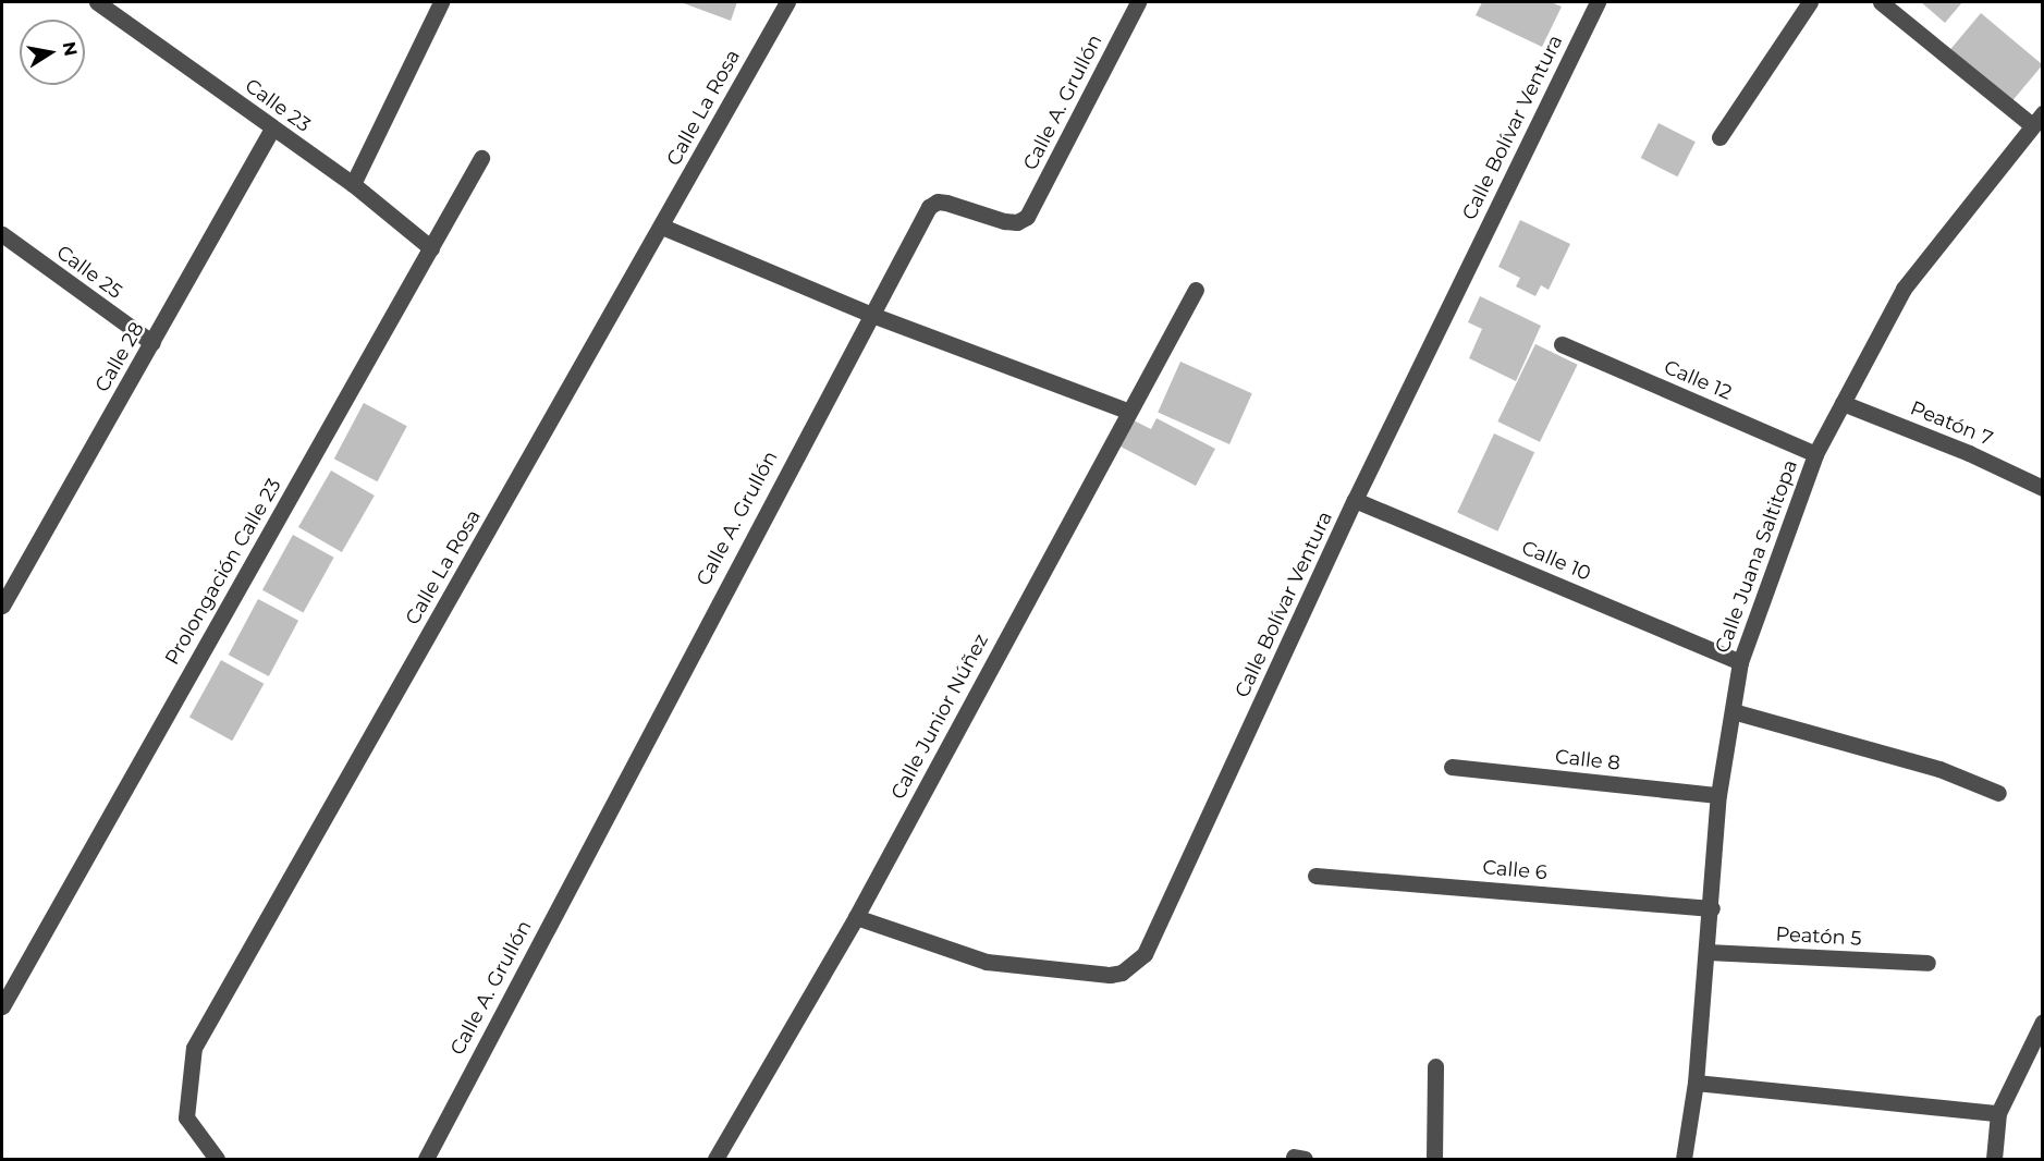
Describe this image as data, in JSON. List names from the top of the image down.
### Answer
{
  "streets": {
    "street": [
      "Calle A. Grullón",
      "Calle 23",
      "Calle La Rosa",
      "Calle Bolívar Ventura",
      "Calle 25",
      "Calle 28",
      "Calle 12",
      "Peatón 7",
      "Calle Juana Saltitopa",
      "Calle 10",
      "Prolongación Calle 23",
      "Calle Junior Núñez",
      "Calle 8",
      "Calle 6",
      "Peatón 5"
    ]
  },
  "crossings": [
    ["Calle 23", "Calle 28"],
    ["Calle 23", "Prolongación Calle 23"],
    ["Calle Bolívar Ventura", "Calle 10"],
    ["Calle Bolívar Ventura", "Calle Junior Núñez"],
    ["Calle 25", "Calle 28"],
    ["Calle 12", "Calle Juana Saltitopa"],
    ["Peatón 7", "Calle Juana Saltitopa"],
    ["Calle Juana Saltitopa", "Calle 10"],
    ["Calle Juana Saltitopa", "Calle 8"],
    ["Calle Juana Saltitopa", "Calle 6"],
    ["Calle Juana Saltitopa", "Peatón 5"]
  ],
  "north": "right"
}
